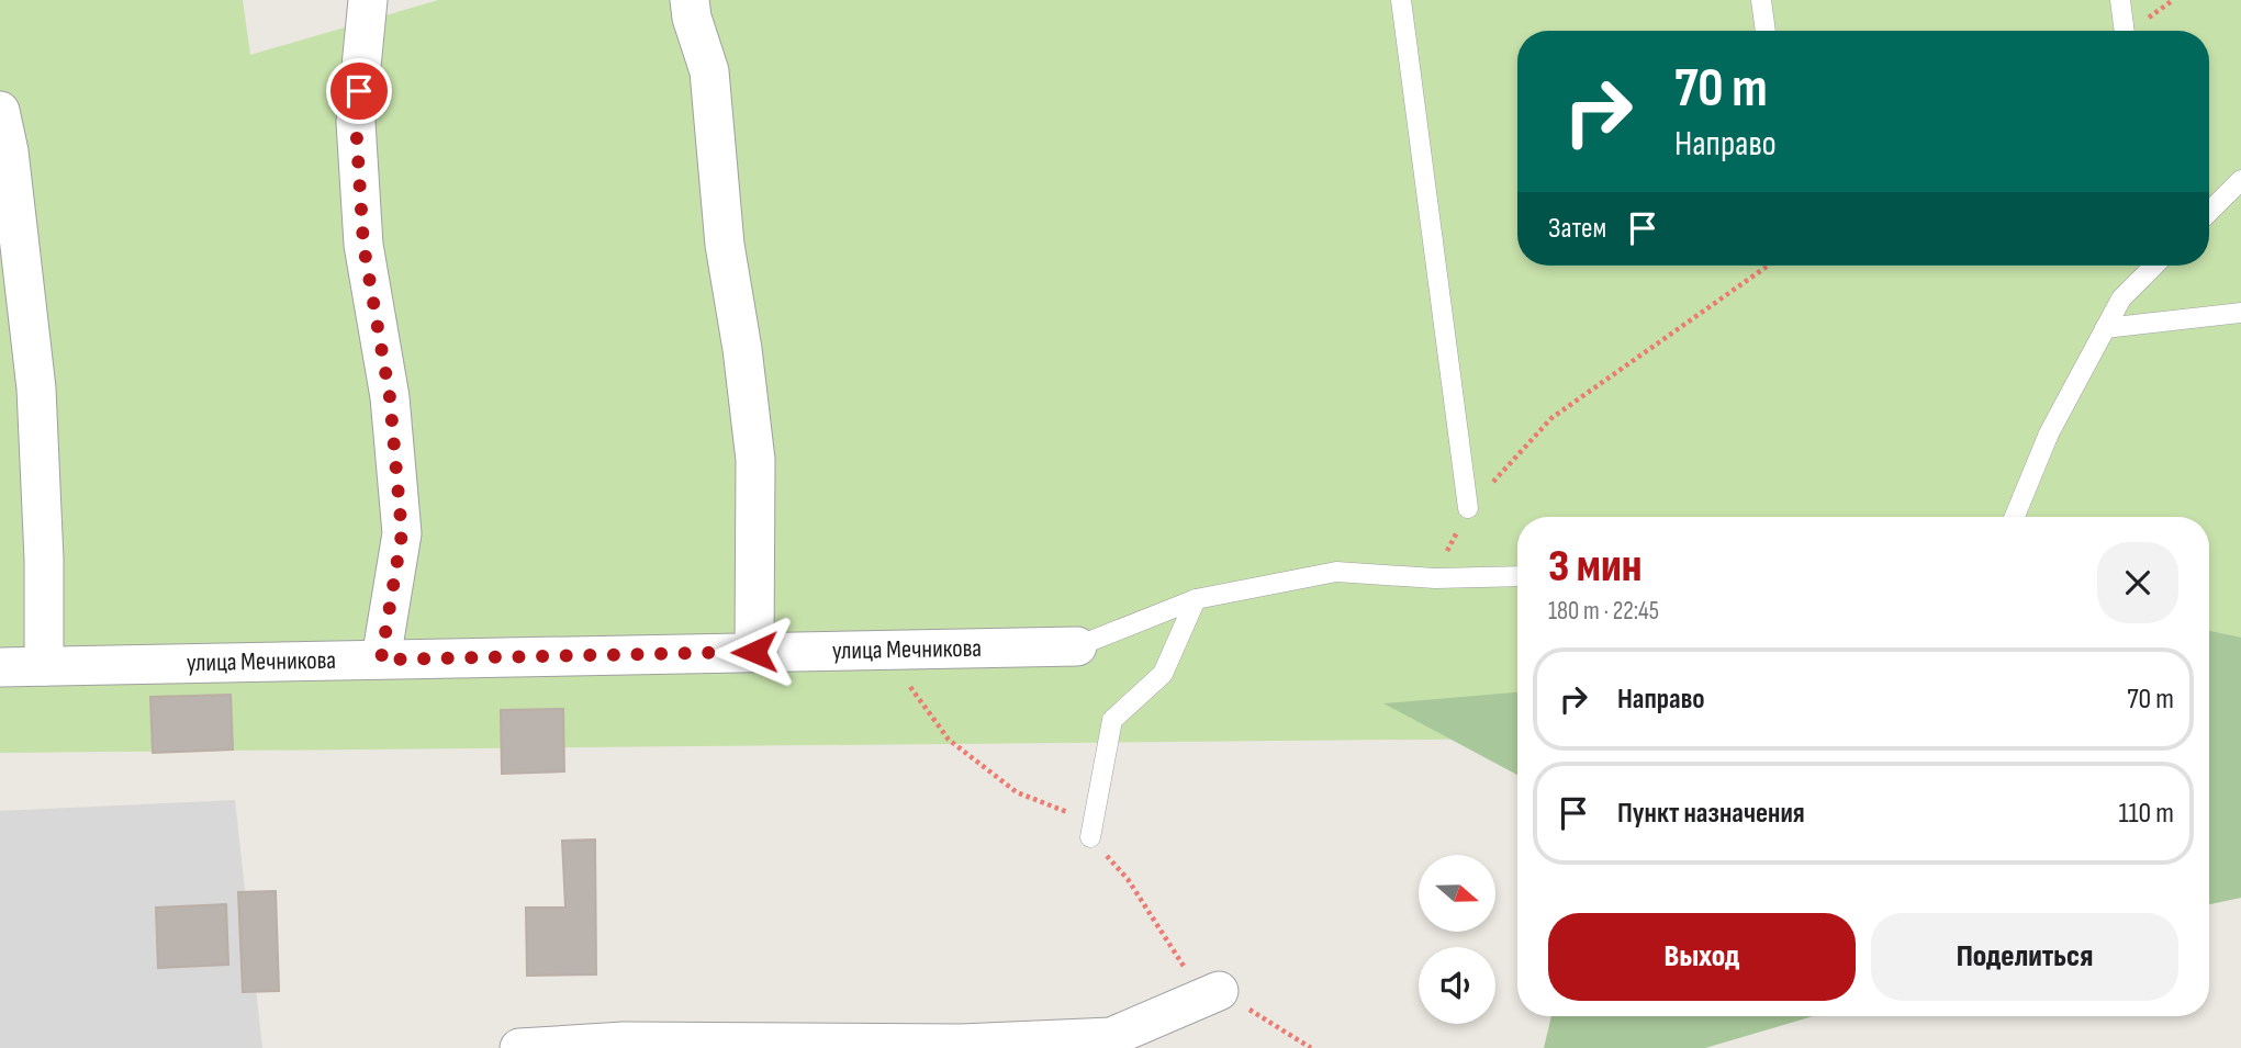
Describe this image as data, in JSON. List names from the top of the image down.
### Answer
{
  "streets": {
    "street": ["улица Мечникова"]
  },
  "north": "right",
  "page": {
    "turn": ["70 m", "Направо"],
    "then": "Затем",
    "heading": ["3 мин", "180 m · 22:45"],
    "list": [
      {
        "name": "Направо",
        "value": "70 m"
      },
      {
        "name": "Пункт назначения",
        "value": "110 m"
      }
    ],
    "buttons": ["Выход", "Поделиться"]
  }
}
